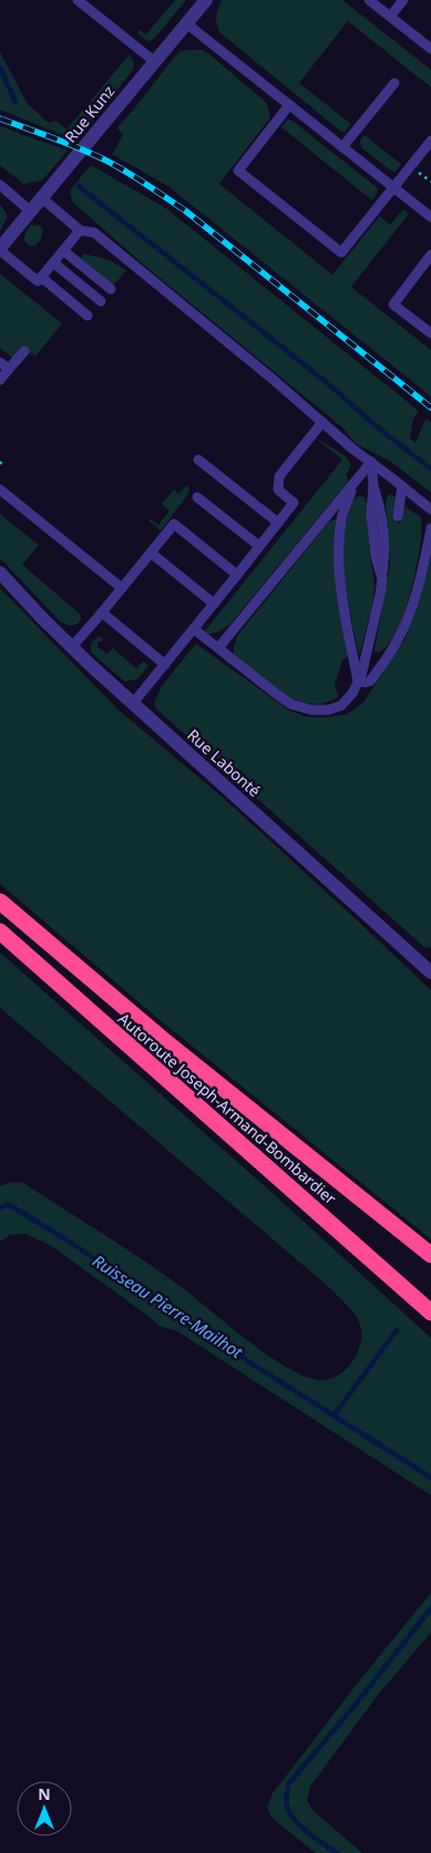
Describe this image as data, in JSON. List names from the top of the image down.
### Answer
{
  "streets": {
    "highway": ["Autoroute Joseph-Armand-Bombardier"],
    "street": ["Rue Kunz", "Rue Labonté"]
  },
  "water": ["Ruisseau Pierre-Mailhot"],
  "north": "top"
}
